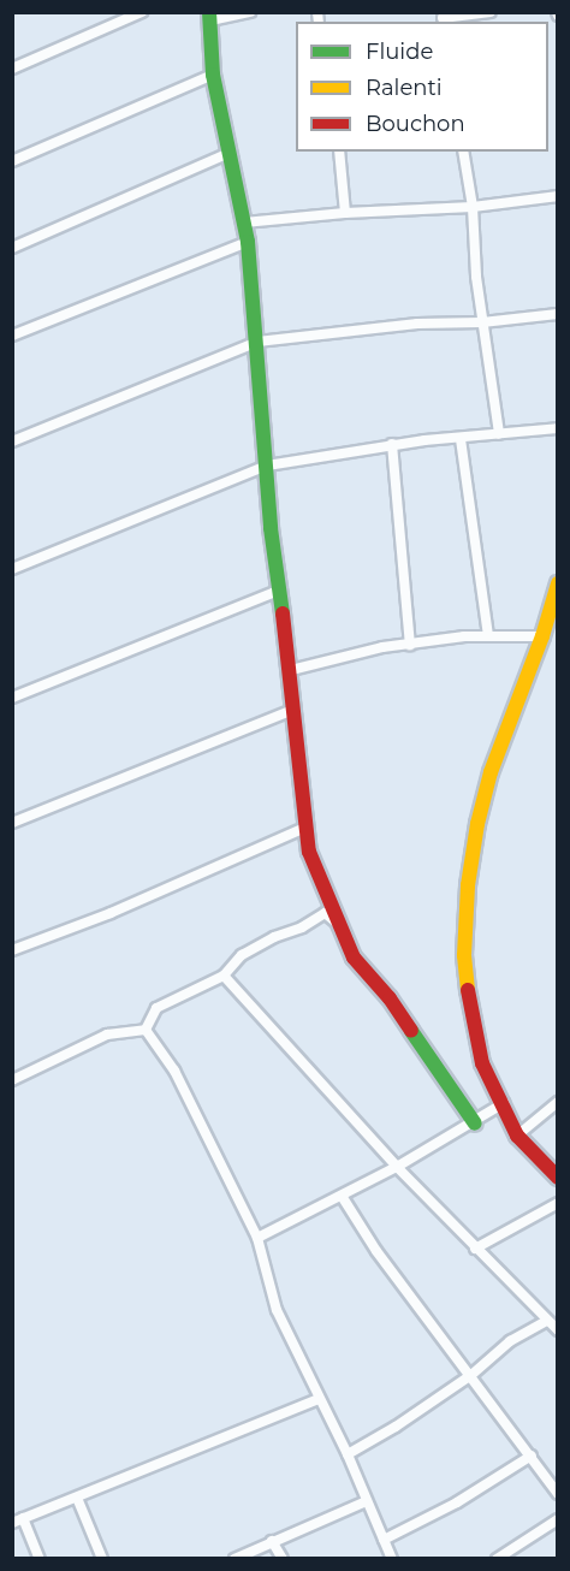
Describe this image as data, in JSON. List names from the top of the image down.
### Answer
{
  "legend": ["Fluide", "Ralenti", "Bouchon"]
}
